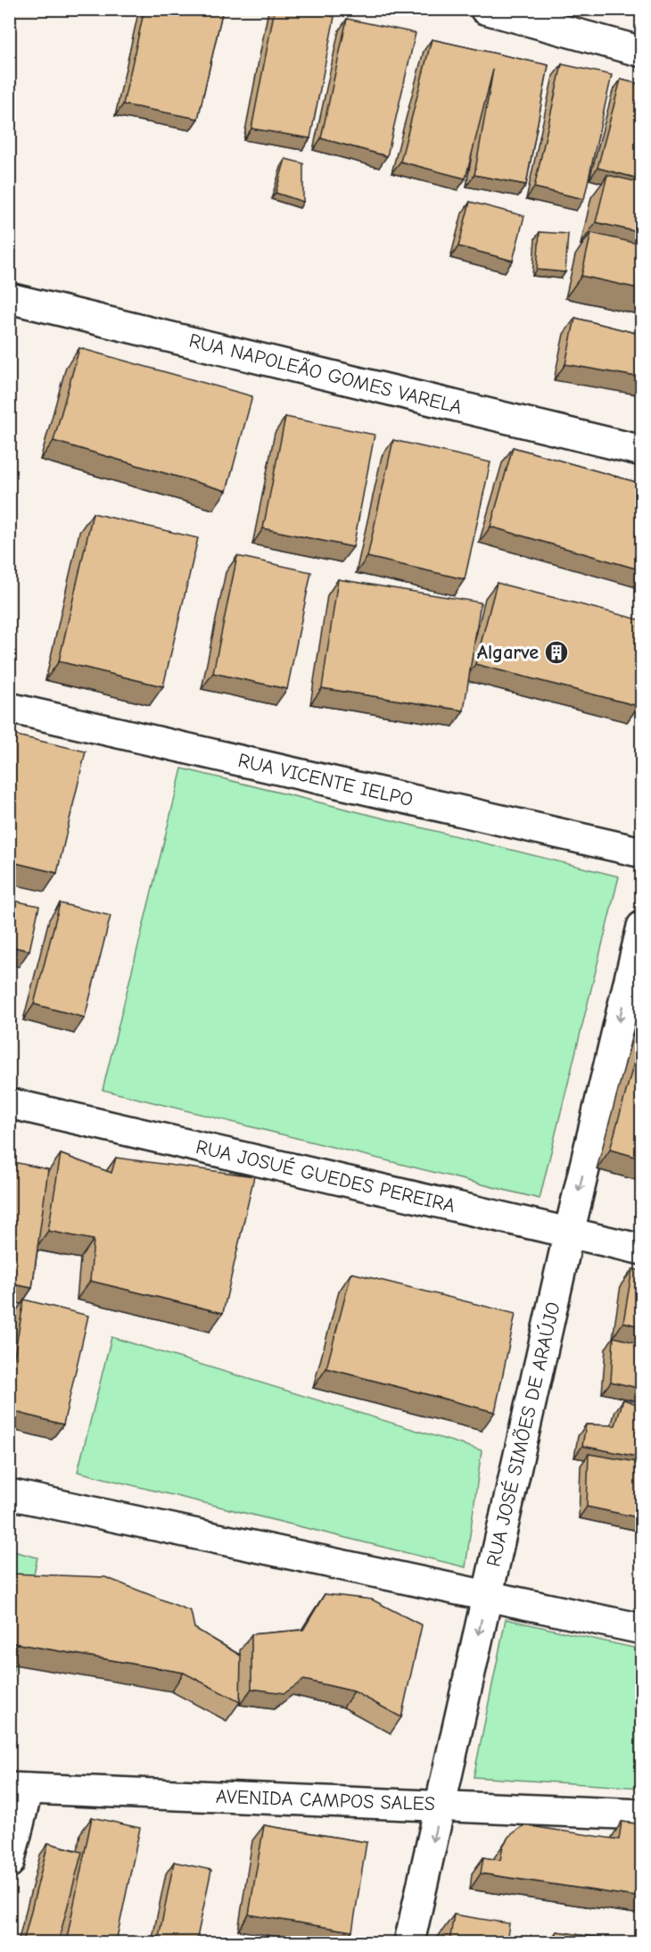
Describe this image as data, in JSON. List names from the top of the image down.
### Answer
{
  "streets": {
    "street": [
      "RUA NAPOLEÃO GOMES VARELA",
      "RUA VICENTE IELPO",
      "RUA JOSUÉ GUEDES PEREIRA",
      "RUA JOSÉ SIMÕES DE ARAÚJO",
      "AVENIDA CAMPOS SALES"
    ]
  },
  "crossings": [
    ["RUA JOSUÉ GUEDES PEREIRA", "RUA JOSÉ SIMÕES DE ARAÚJO"],
    ["RUA JOSÉ SIMÕES DE ARAÚJO", "AVENIDA CAMPOS SALES"]
  ],
  "one_way": ["RUA JOSÉ SIMÕES DE ARAÚJO"],
  "places": {
    "building": ["Algarve"]
  }
}
